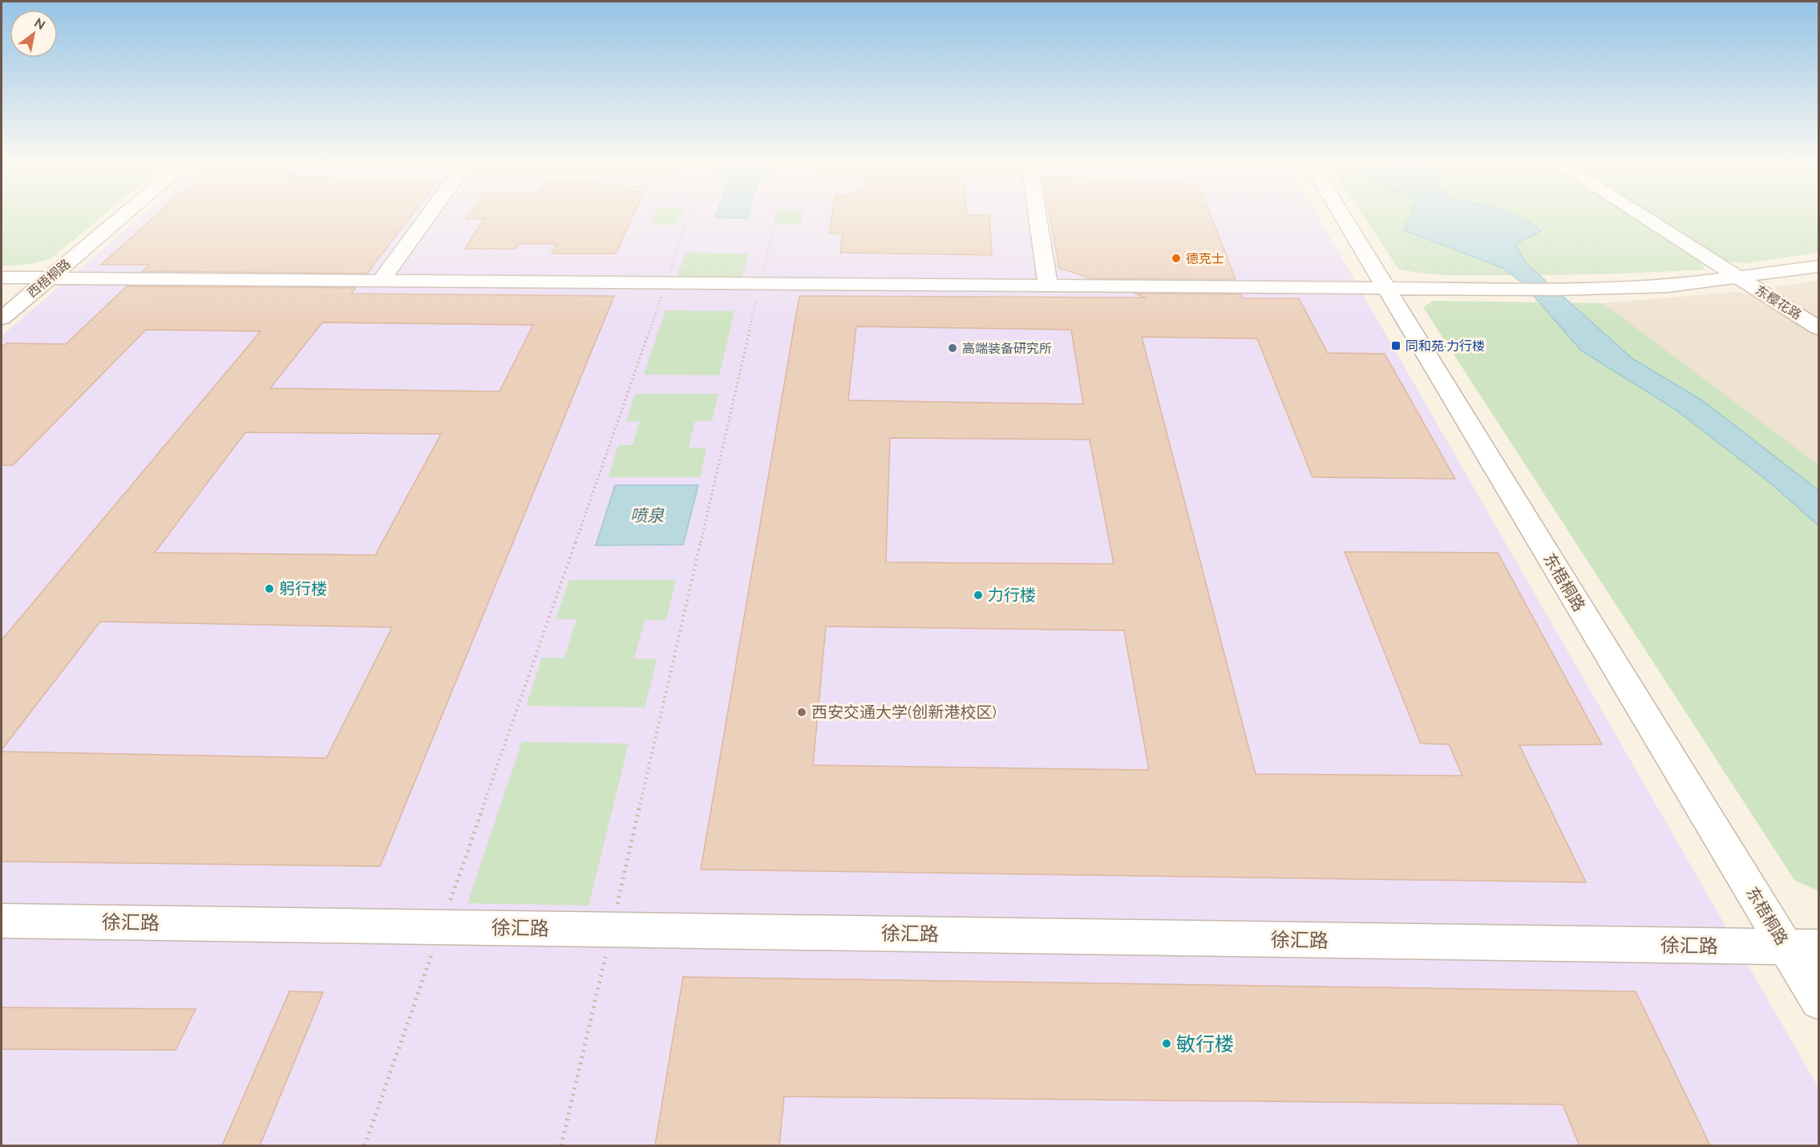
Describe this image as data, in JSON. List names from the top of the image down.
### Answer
{
  "streets": {
    "street": [
      "西梧桐路",
      "东樱花路",
      "东梧桐路",
      "徐汇路"
    ]
  },
  "crossings": [
    ["东梧桐路", "徐汇路"]
  ],
  "water": ["喷泉"],
  "places": {
    "other": [
      "德克士",
      "高端装备研究所",
      "躬行楼",
      "力行楼",
      "西安交通大学(创新港校区)",
      "敏行楼"
    ],
    "transit": ["同和苑·力行楼"]
  },
  "north": "top right"
}
